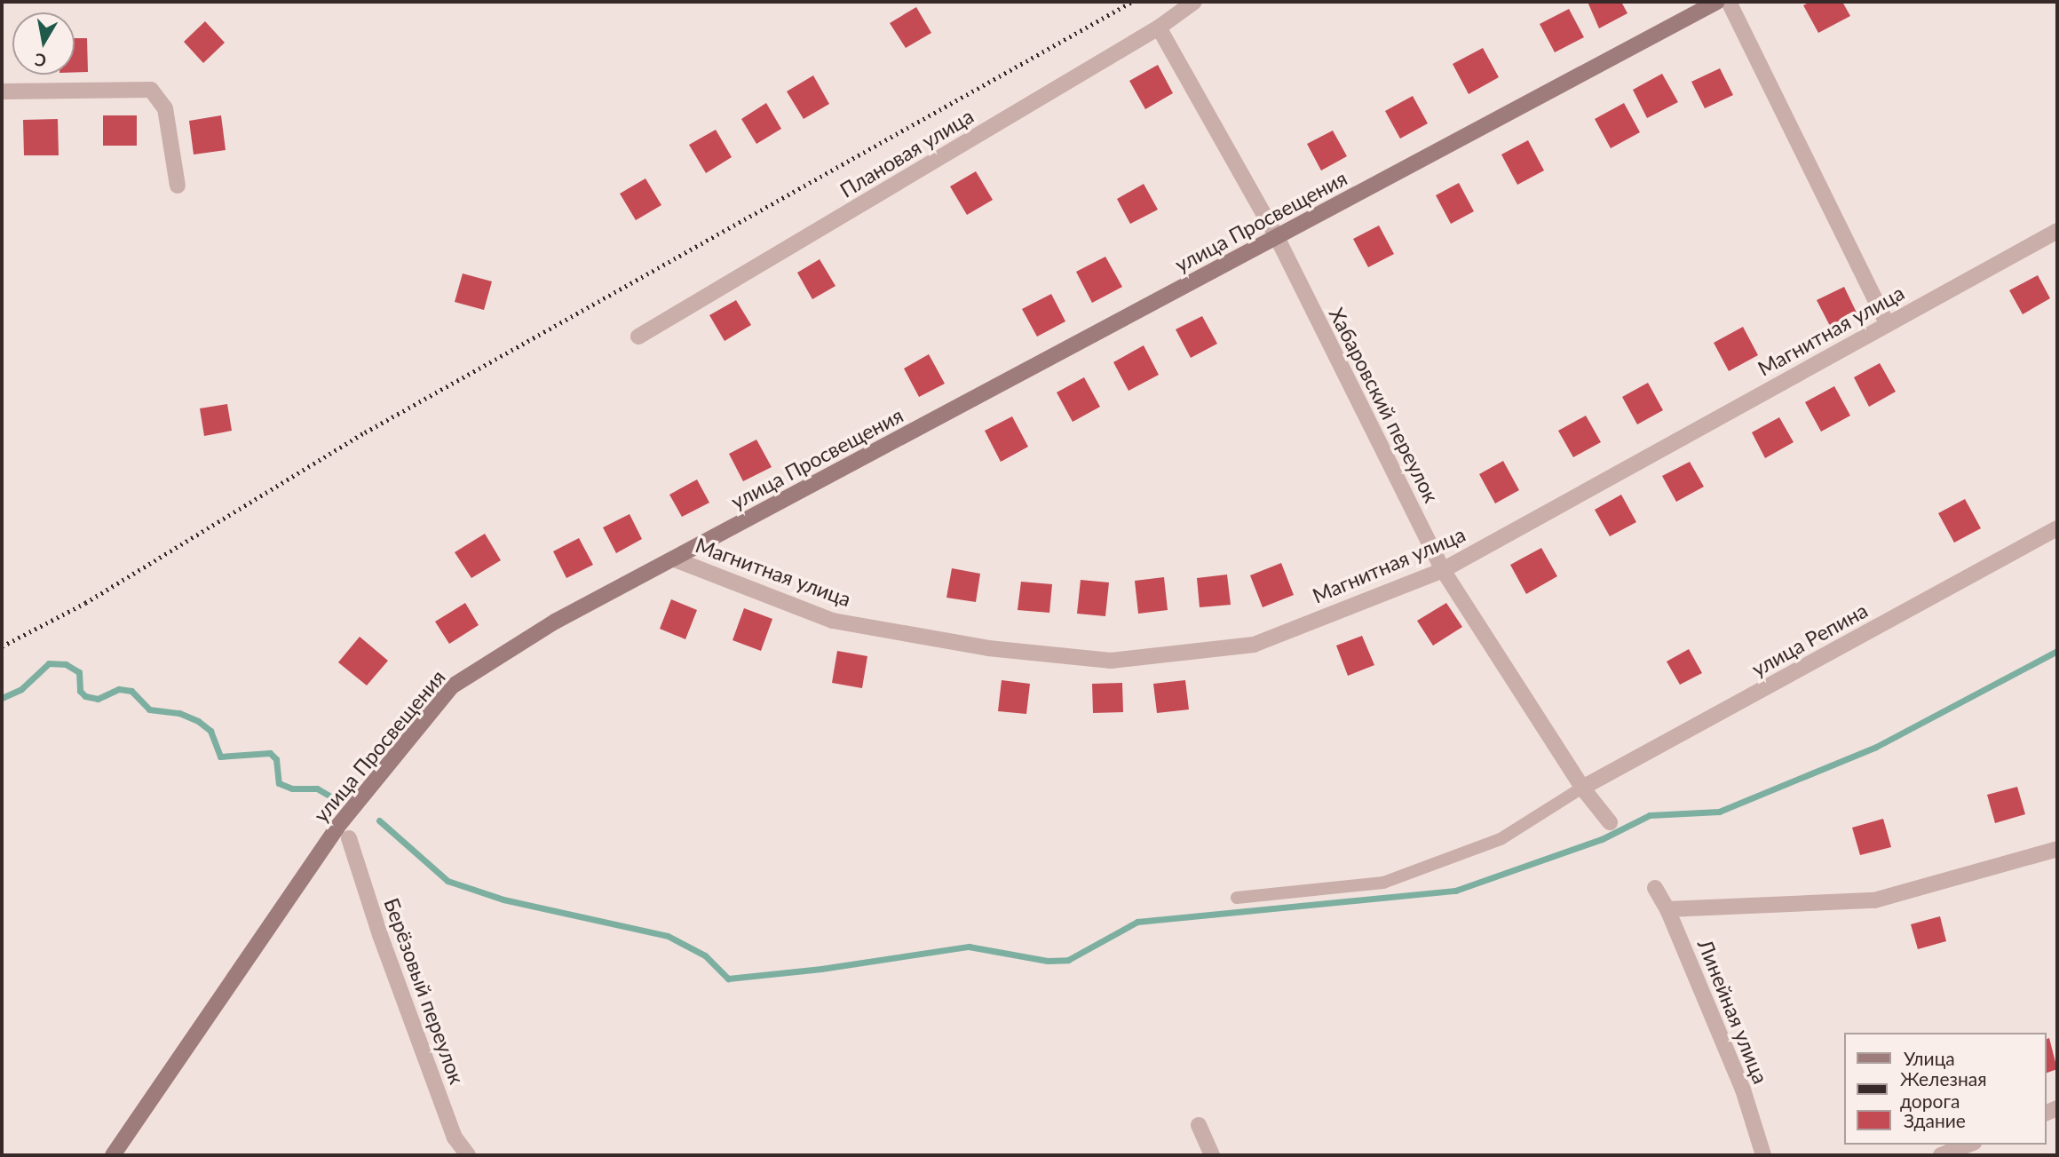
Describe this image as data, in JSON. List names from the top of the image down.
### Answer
{
  "streets": {
    "street": [
      "Плановая улица",
      "улица Просвещения",
      "Магнитная улица",
      "Хабаровский переулок",
      "улица Репина",
      "Берёзовый переулок",
      "Линейная улица"
    ]
  },
  "crossings": [
    ["Плановая улица", "Хабаровский переулок"],
    ["улица Просвещения", "Магнитная улица"],
    ["улица Просвещения", "Хабаровский переулок"],
    ["Магнитная улица", "Хабаровский переулок"],
    ["Хабаровский переулок", "улица Репина"]
  ],
  "legend": ["Улица", "Железная дорога", "Здание"],
  "north": "bottom"
}
